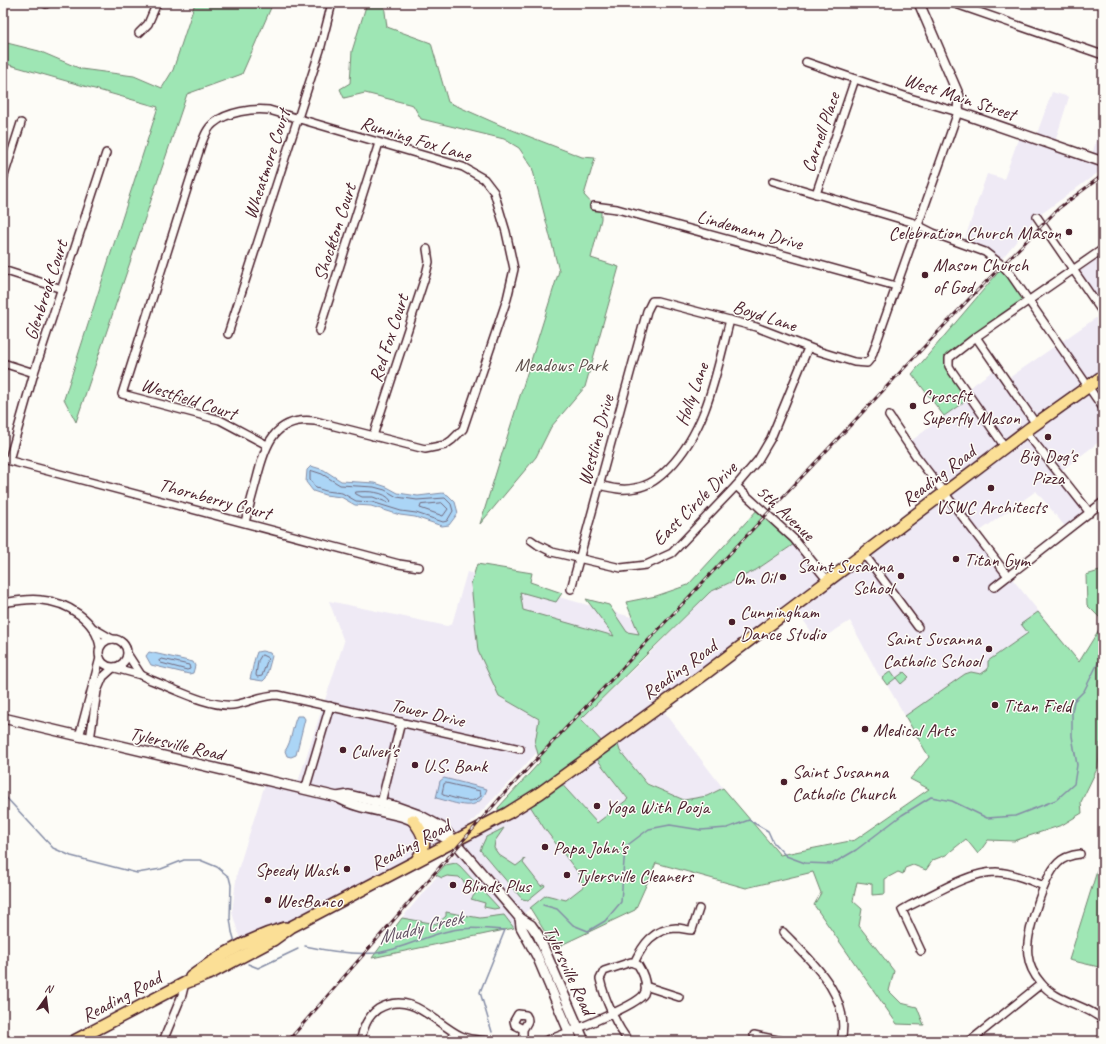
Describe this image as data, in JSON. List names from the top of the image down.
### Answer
{
  "streets": {
    "main road": ["West Main Street", "Reading Road", "Tylersville Road"],
    "street": [
      "Carnell Place",
      "Running Fox Lane",
      "Wheatmore Court",
      "Lindemann Drive",
      "Shockton Court",
      "Glenbrook Court",
      "Boyd Lane",
      "Red Fox Court",
      "Holly Lane",
      "Westfield Court",
      "Westline Drive",
      "Thornberry Court",
      "East Circle Drive",
      "5th Avenue",
      "Tower Drive"
    ]
  },
  "crossings": [
    ["West Main Street", "Carnell Place"],
    ["Running Fox Lane", "Wheatmore Court"],
    ["Running Fox Lane", "Shockton Court"],
    ["Running Fox Lane", "Red Fox Court"],
    ["Running Fox Lane", "Westfield Court"],
    ["Running Fox Lane", "Thornberry Court"],
    ["Lindemann Drive", "Boyd Lane"],
    ["Glenbrook Court", "Thornberry Court"],
    ["Boyd Lane", "Holly Lane"],
    ["Boyd Lane", "Westline Drive"],
    ["Boyd Lane", "East Circle Drive"],
    ["Holly Lane", "Westline Drive"],
    ["Westline Drive", "East Circle Drive"],
    ["Reading Road", "5th Avenue"],
    ["Reading Road", "Tylersville Road"],
    ["East Circle Drive", "5th Avenue"]
  ],
  "water": ["Muddy Creek"],
  "parks": ["Meadows Park"],
  "places": [
    "Celebration Church Mason",
    "Mason Church of God",
    "Crossfit Superfly Mason",
    "Big Dog's Pizza",
    "VSWC Architects",
    "Titan Gym",
    "Saint Susanna School",
    "Om Oil",
    "Cunningham Dance Studio",
    "Saint Susanna Catholic School",
    "Titan Field",
    "Medical Arts",
    "Culver's",
    "U.S. Bank",
    "Saint Susanna Catholic Church",
    "Yoga With Pooja",
    "Papa John's",
    "Speedy Wash",
    "Tylersville Cleaners",
    "Blinds Plus",
    "WesBanco"
  ],
  "north": "top"
}
